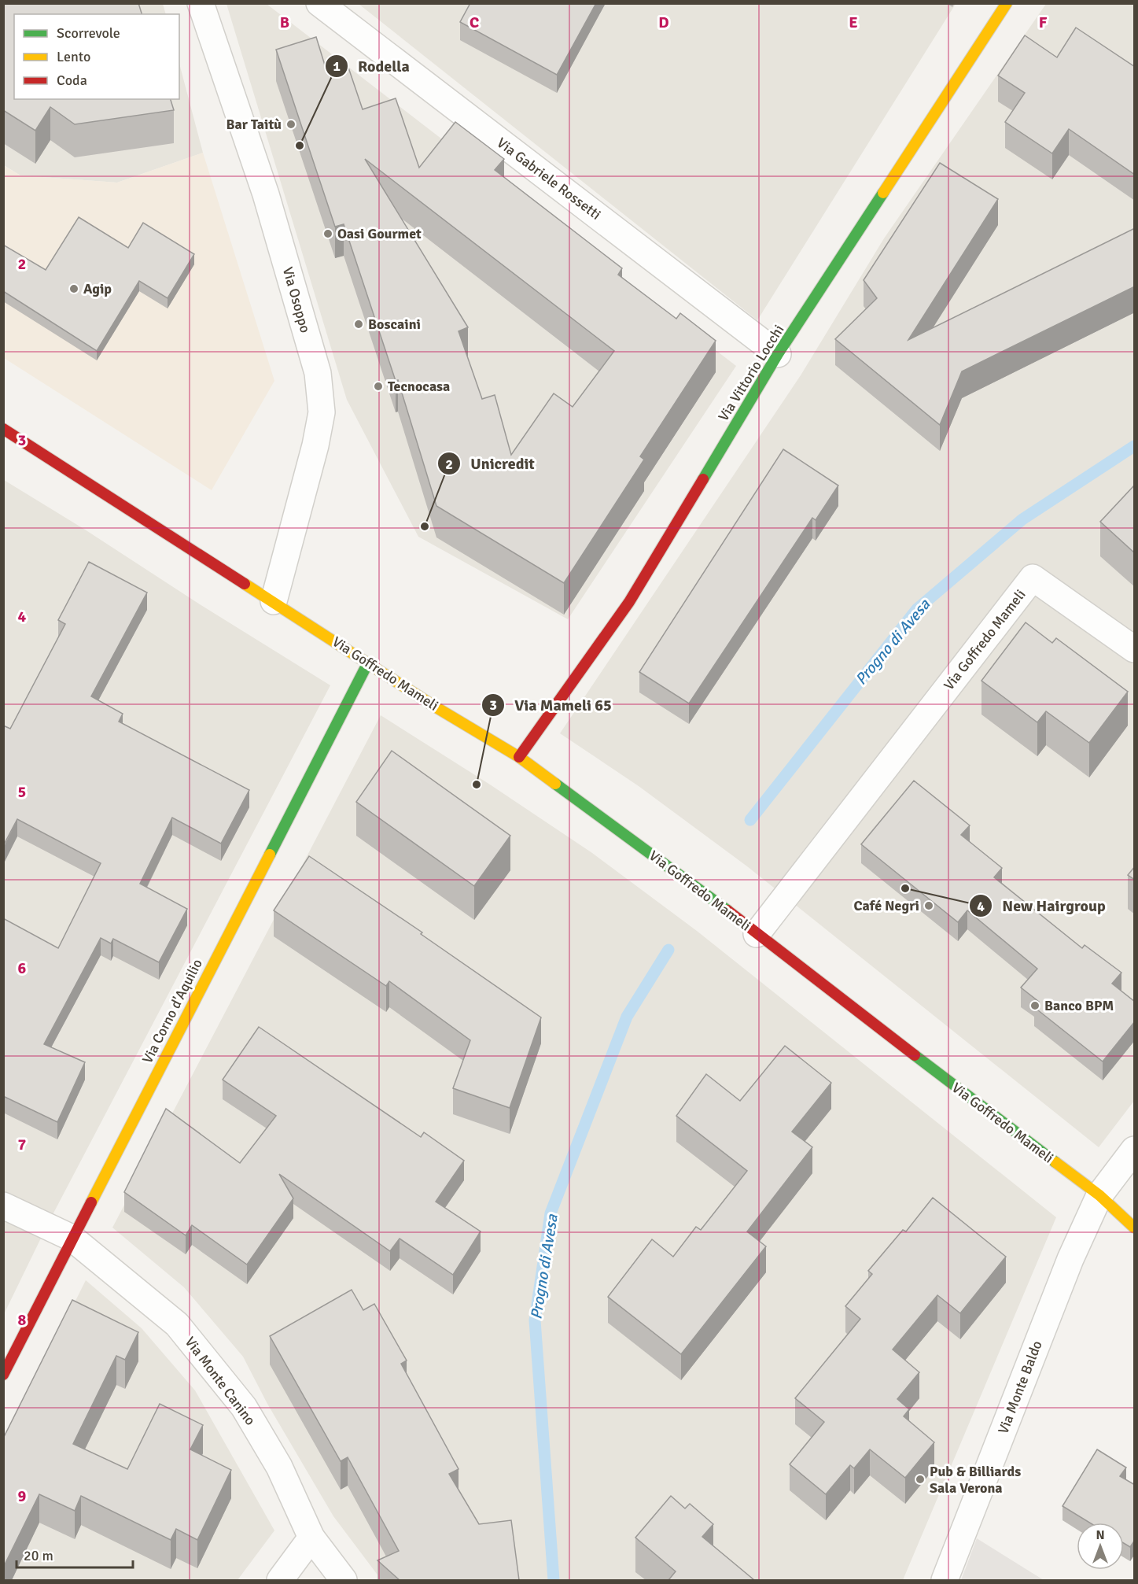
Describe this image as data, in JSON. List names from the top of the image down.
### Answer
{
  "streets": {
    "street": [
      "Via Gabriele Rossetti",
      "Via Osoppo",
      "Via Vittorio Locchi",
      "Via Goffredo Mameli",
      "Via Corno d'Aquilio",
      "Via Monte Canino",
      "Via Monte Baldo"
    ]
  },
  "crossings": [
    ["Via Gabriele Rossetti", "Via Vittorio Locchi"],
    ["Via Osoppo", "Via Goffredo Mameli"],
    ["Via Vittorio Locchi", "Via Goffredo Mameli"],
    ["Via Goffredo Mameli", "Via Corno d'Aquilio"],
    ["Via Goffredo Mameli", "Via Monte Baldo"],
    ["Via Corno d'Aquilio", "Via Monte Canino"]
  ],
  "water": ["Progno di Avesa"],
  "places": [
    "Bar Taitù",
    "Rodella",
    "Oasi Gourmet",
    "Agip",
    "Boscaini",
    "Tecnocasa",
    "Unicredit",
    "Via Mameli 65",
    "New Hairgroup",
    "Café Negri",
    "Banco BPM",
    "Pub & Billiards Sala Verona"
  ],
  "legend": ["Scorrevole", "Lento", "Coda"],
  "scale_bar": "20 m",
  "north": "top",
  "grid": {
    "columns": [
      "B",
      "C",
      "D",
      "E",
      "F"
    ],
    "rows": [
      "2",
      "3",
      "4",
      "5",
      "6",
      "7",
      "8",
      "9"
    ]
  }
}
